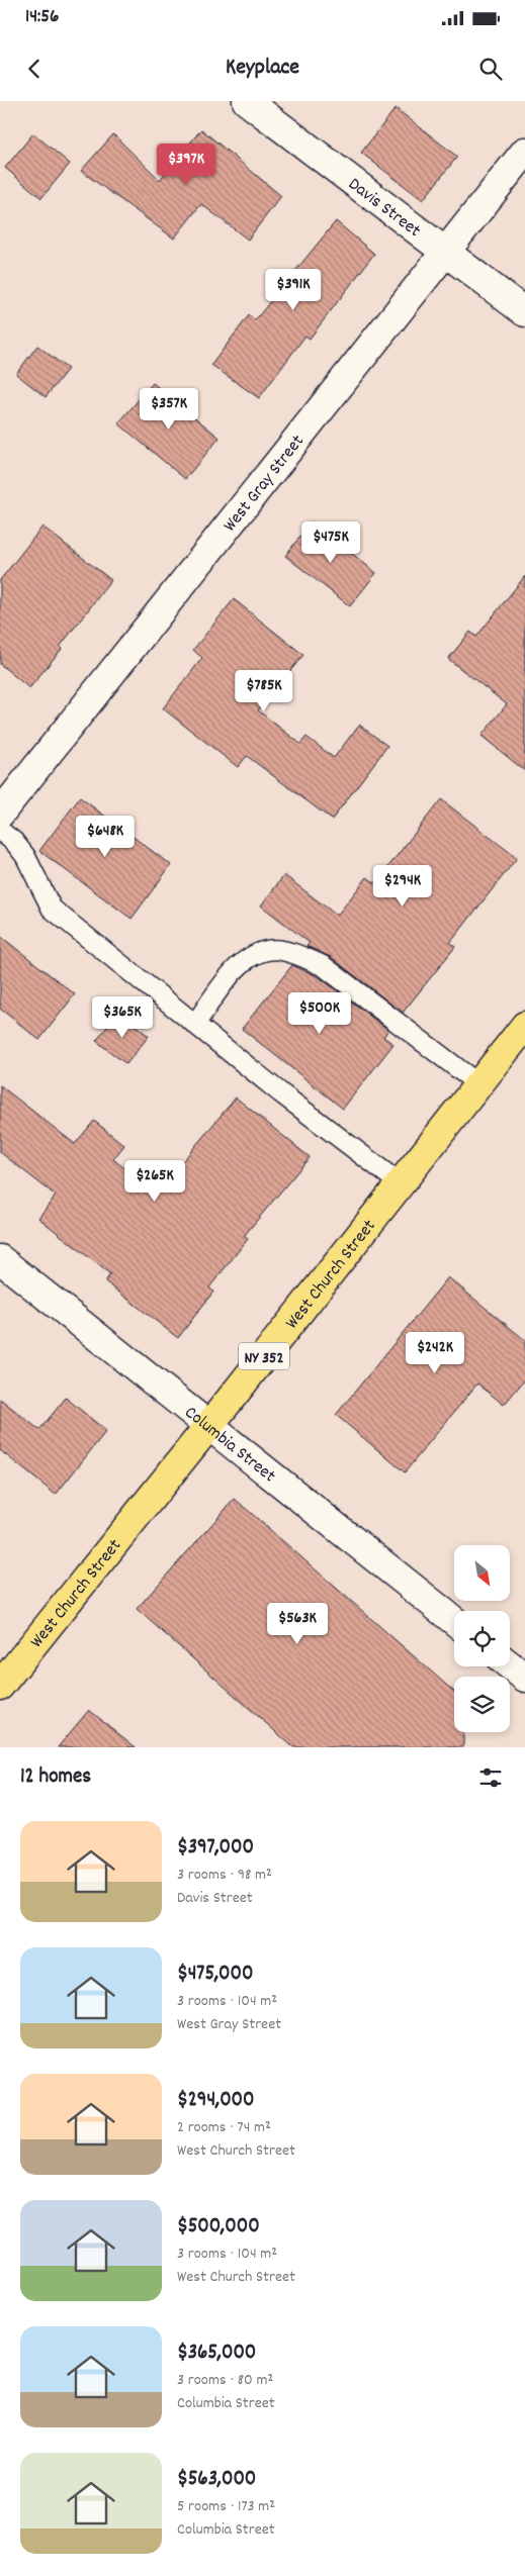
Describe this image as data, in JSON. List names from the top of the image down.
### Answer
{
  "streets": {
    "main road": ["West Church Street", "NY 352"],
    "street": ["Davis Street", "West Gray Street", "Columbia Street"]
  },
  "crossings": [
    ["Davis Street", "West Gray Street"],
    ["West Church Street", "Columbia Street"]
  ],
  "north": "bottom right",
  "page": {
    "status": "14:56",
    "header": "Keyplace",
    "price": [
      "$397K",
      "$391K",
      "$357K",
      "$475K",
      "$785K",
      "$648K",
      "$294K",
      "$500K",
      "$365K",
      "$265K",
      "$242K",
      "$563K"
    ],
    "heading": "12 homes",
    "list": [
      {
        "name": "$397,000",
        "note": "3 rooms · 98 m² · Davis Street"
      },
      {
        "name": "$475,000",
        "note": "3 rooms · 104 m² · West Gray Street"
      },
      {
        "name": "$294,000",
        "note": "2 rooms · 74 m² · West Church Street"
      },
      {
        "name": "$500,000",
        "note": "3 rooms · 104 m² · West Church Street"
      },
      {
        "name": "$365,000",
        "note": "3 rooms · 80 m² · Columbia Street"
      },
      {
        "name": "$563,000",
        "note": "5 rooms · 173 m² · Columbia Street"
      }
    ]
  }
}
